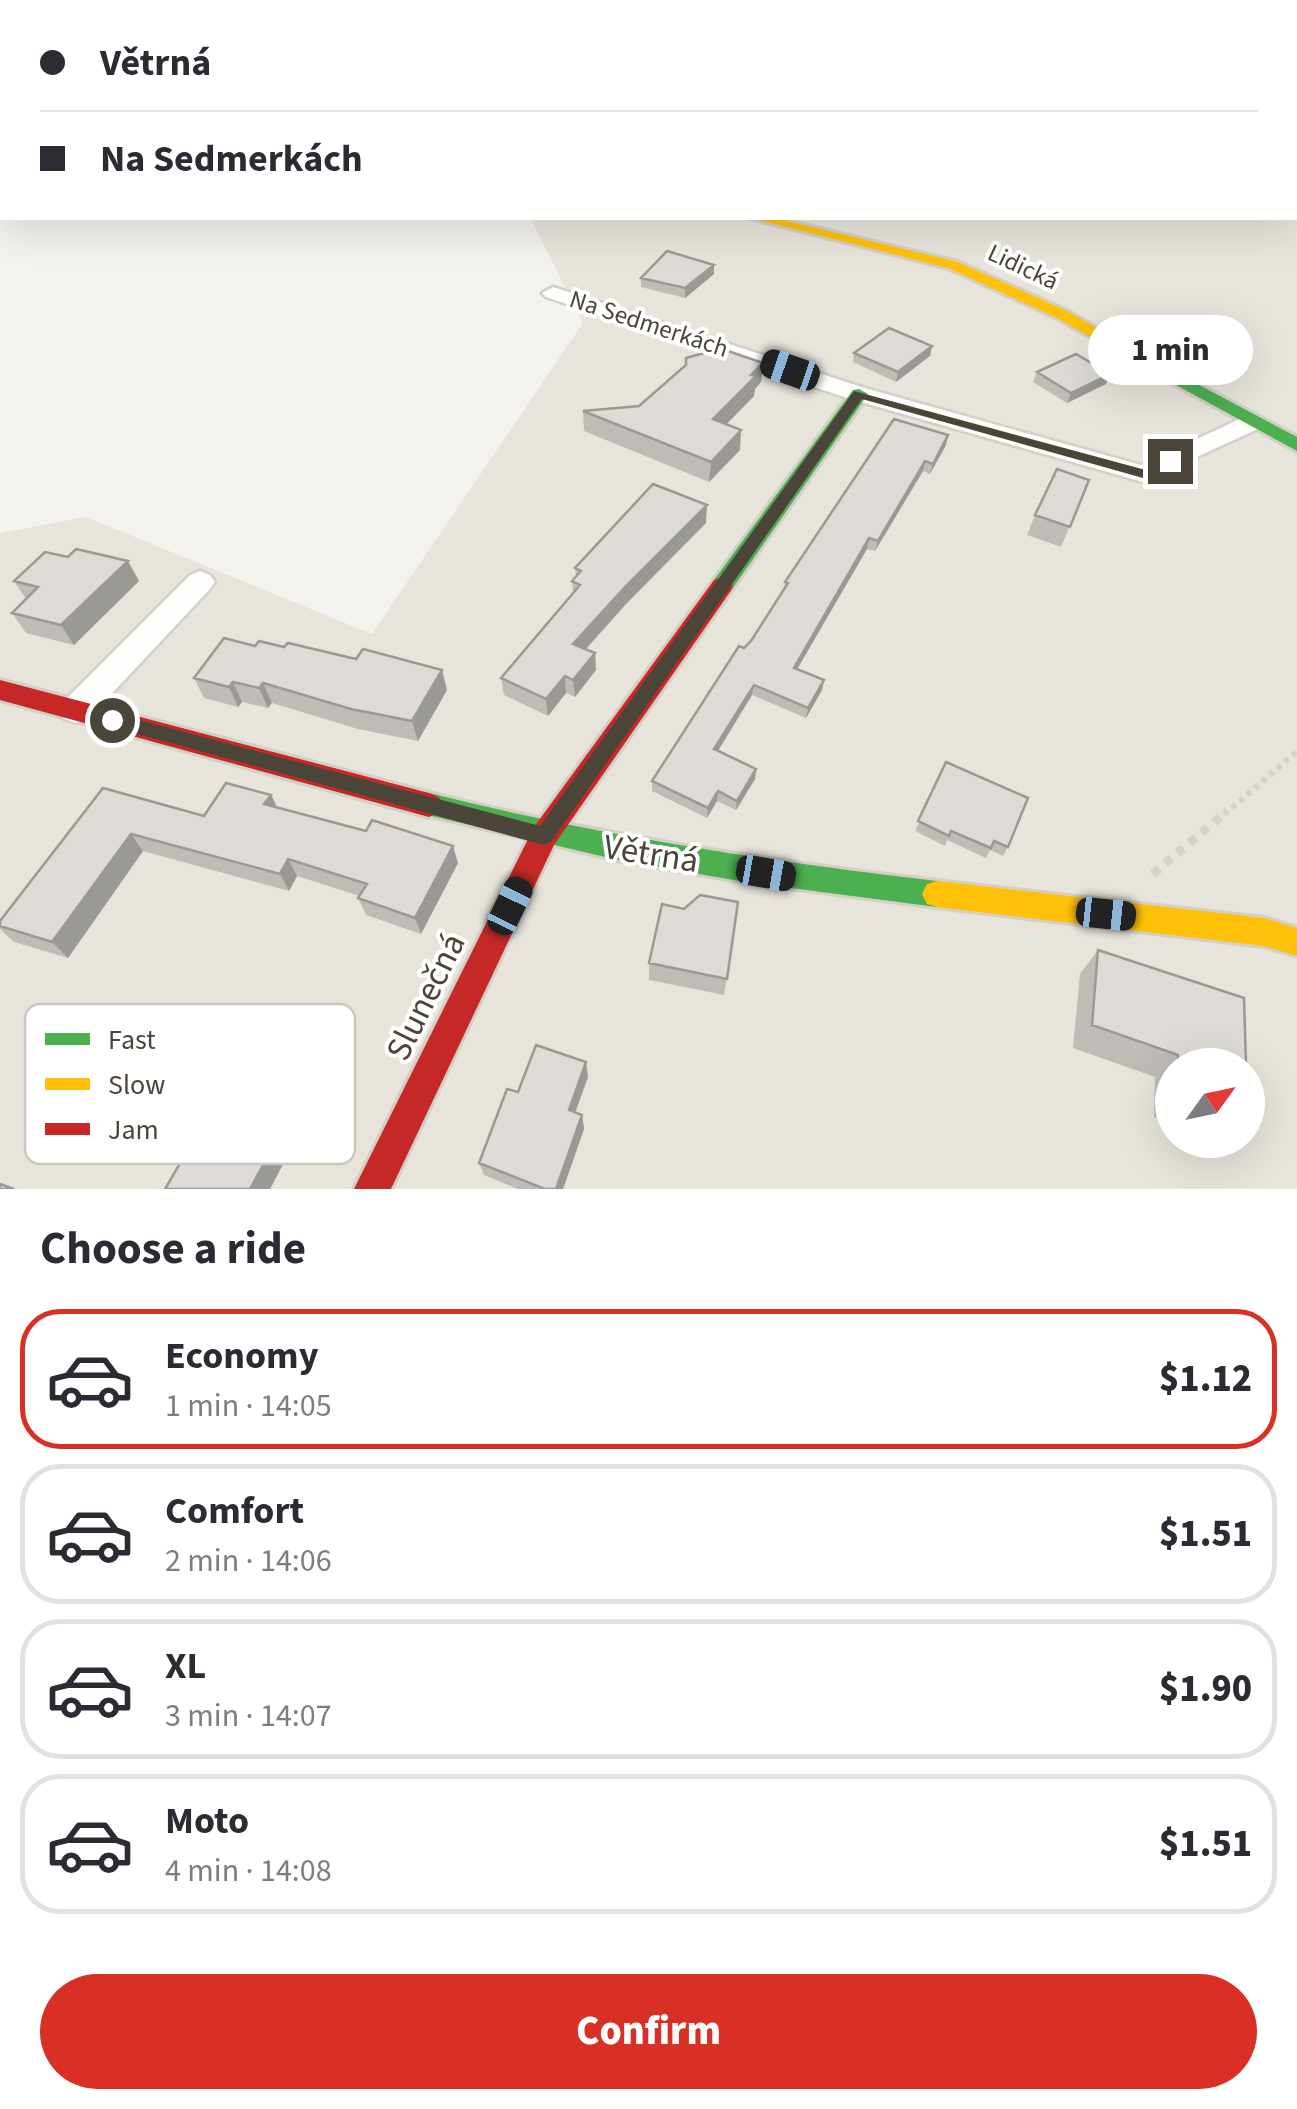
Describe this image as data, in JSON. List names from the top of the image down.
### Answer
{
  "streets": {
    "street": [
      "Lidická",
      "Na Sedmerkách",
      "Větrná",
      "Slunečná"
    ]
  },
  "crossings": [
    ["Lidická", "Na Sedmerkách"],
    ["Větrná", "Slunečná"]
  ],
  "legend": ["Fast", "Slow", "Jam"],
  "north": "top right",
  "page": {
    "banner": ["Větrná", "Na Sedmerkách"],
    "bubble": "1 min",
    "heading": "Choose a ride",
    "list": [
      {
        "name": "Economy",
        "note": "1 min · 14:05",
        "value": "$1.12"
      },
      {
        "name": "Comfort",
        "note": "2 min · 14:06",
        "value": "$1.51"
      },
      {
        "name": "XL",
        "note": "3 min · 14:07",
        "value": "$1.90"
      },
      {
        "name": "Moto",
        "note": "4 min · 14:08",
        "value": "$1.51"
      }
    ],
    "buttons": "Confirm"
  }
}
